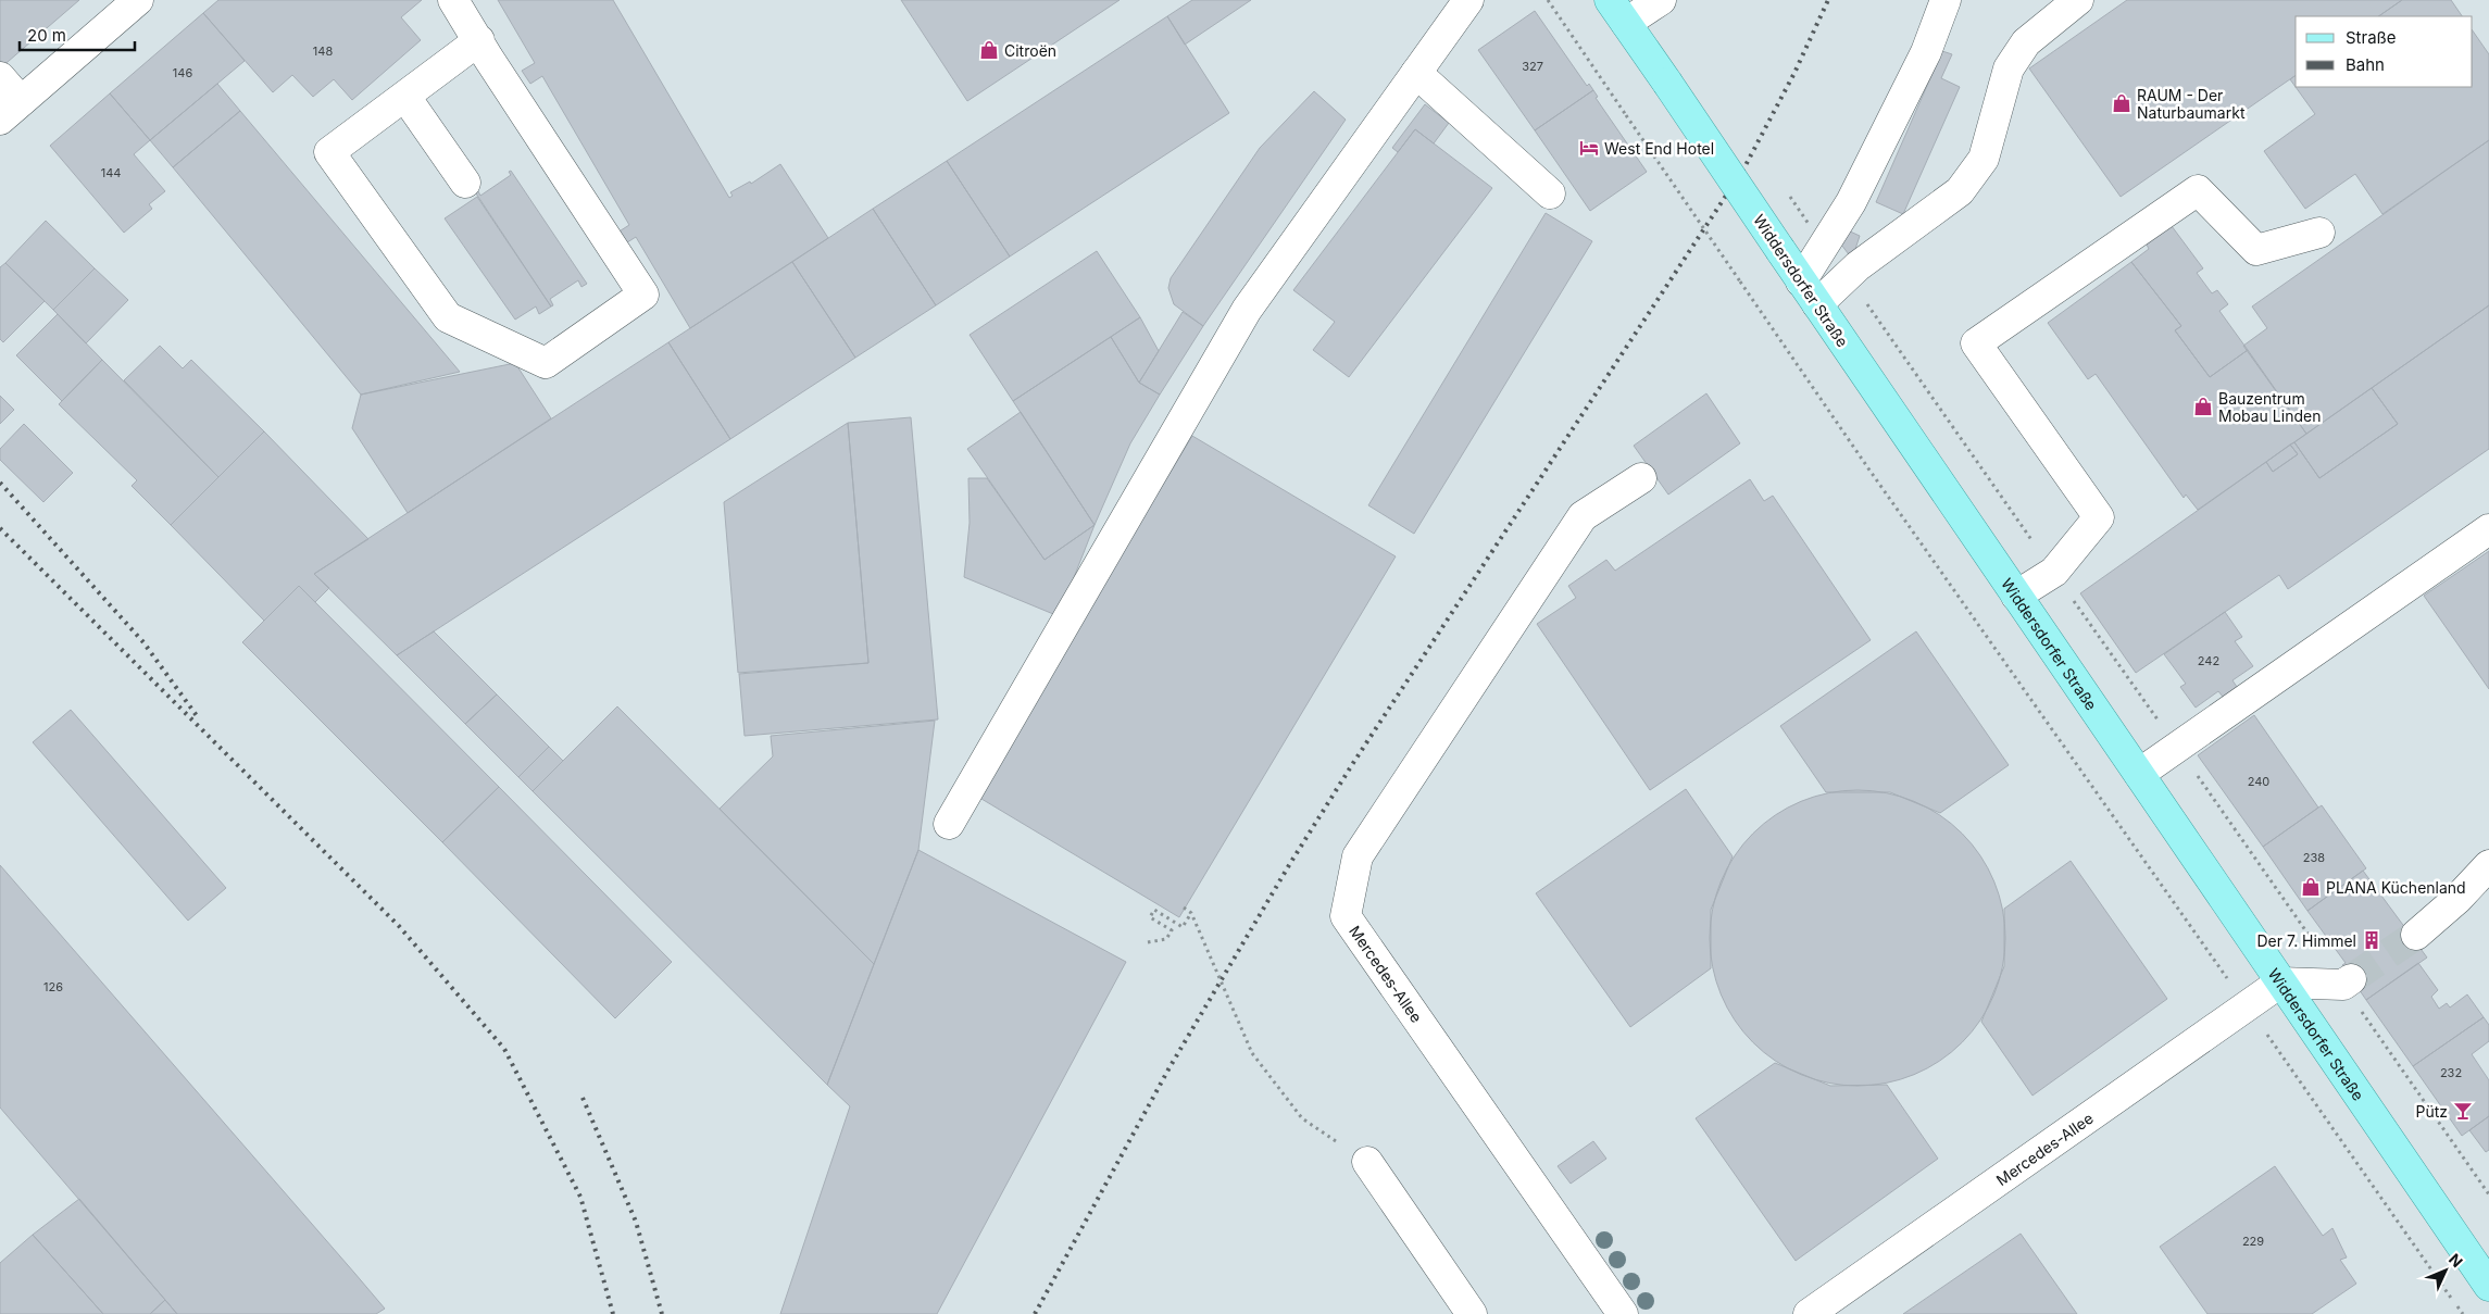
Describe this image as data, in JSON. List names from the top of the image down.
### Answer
{
  "streets": {
    "main road": ["Widdersdorfer Straße"],
    "street": ["Mercedes-Allee"]
  },
  "crossings": [
    ["Widdersdorfer Straße", "Mercedes-Allee"]
  ],
  "places": {
    "shop": [
      "Citroën",
      "RAUM - Der Naturbaumarkt",
      "Bauzentrum Mobau Linden",
      "PLANA Küchenland"
    ],
    "hotel": ["West End Hotel"],
    "building": ["Der 7. Himmel"],
    "bar": ["Pütz"]
  },
  "house_numbers": [
    "148",
    "327",
    "146",
    "144",
    "242",
    "240",
    "238",
    "126",
    "232",
    "229"
  ],
  "legend": ["Straße", "Bahn"],
  "scale_bar": "20 m",
  "north": "top right"
}
